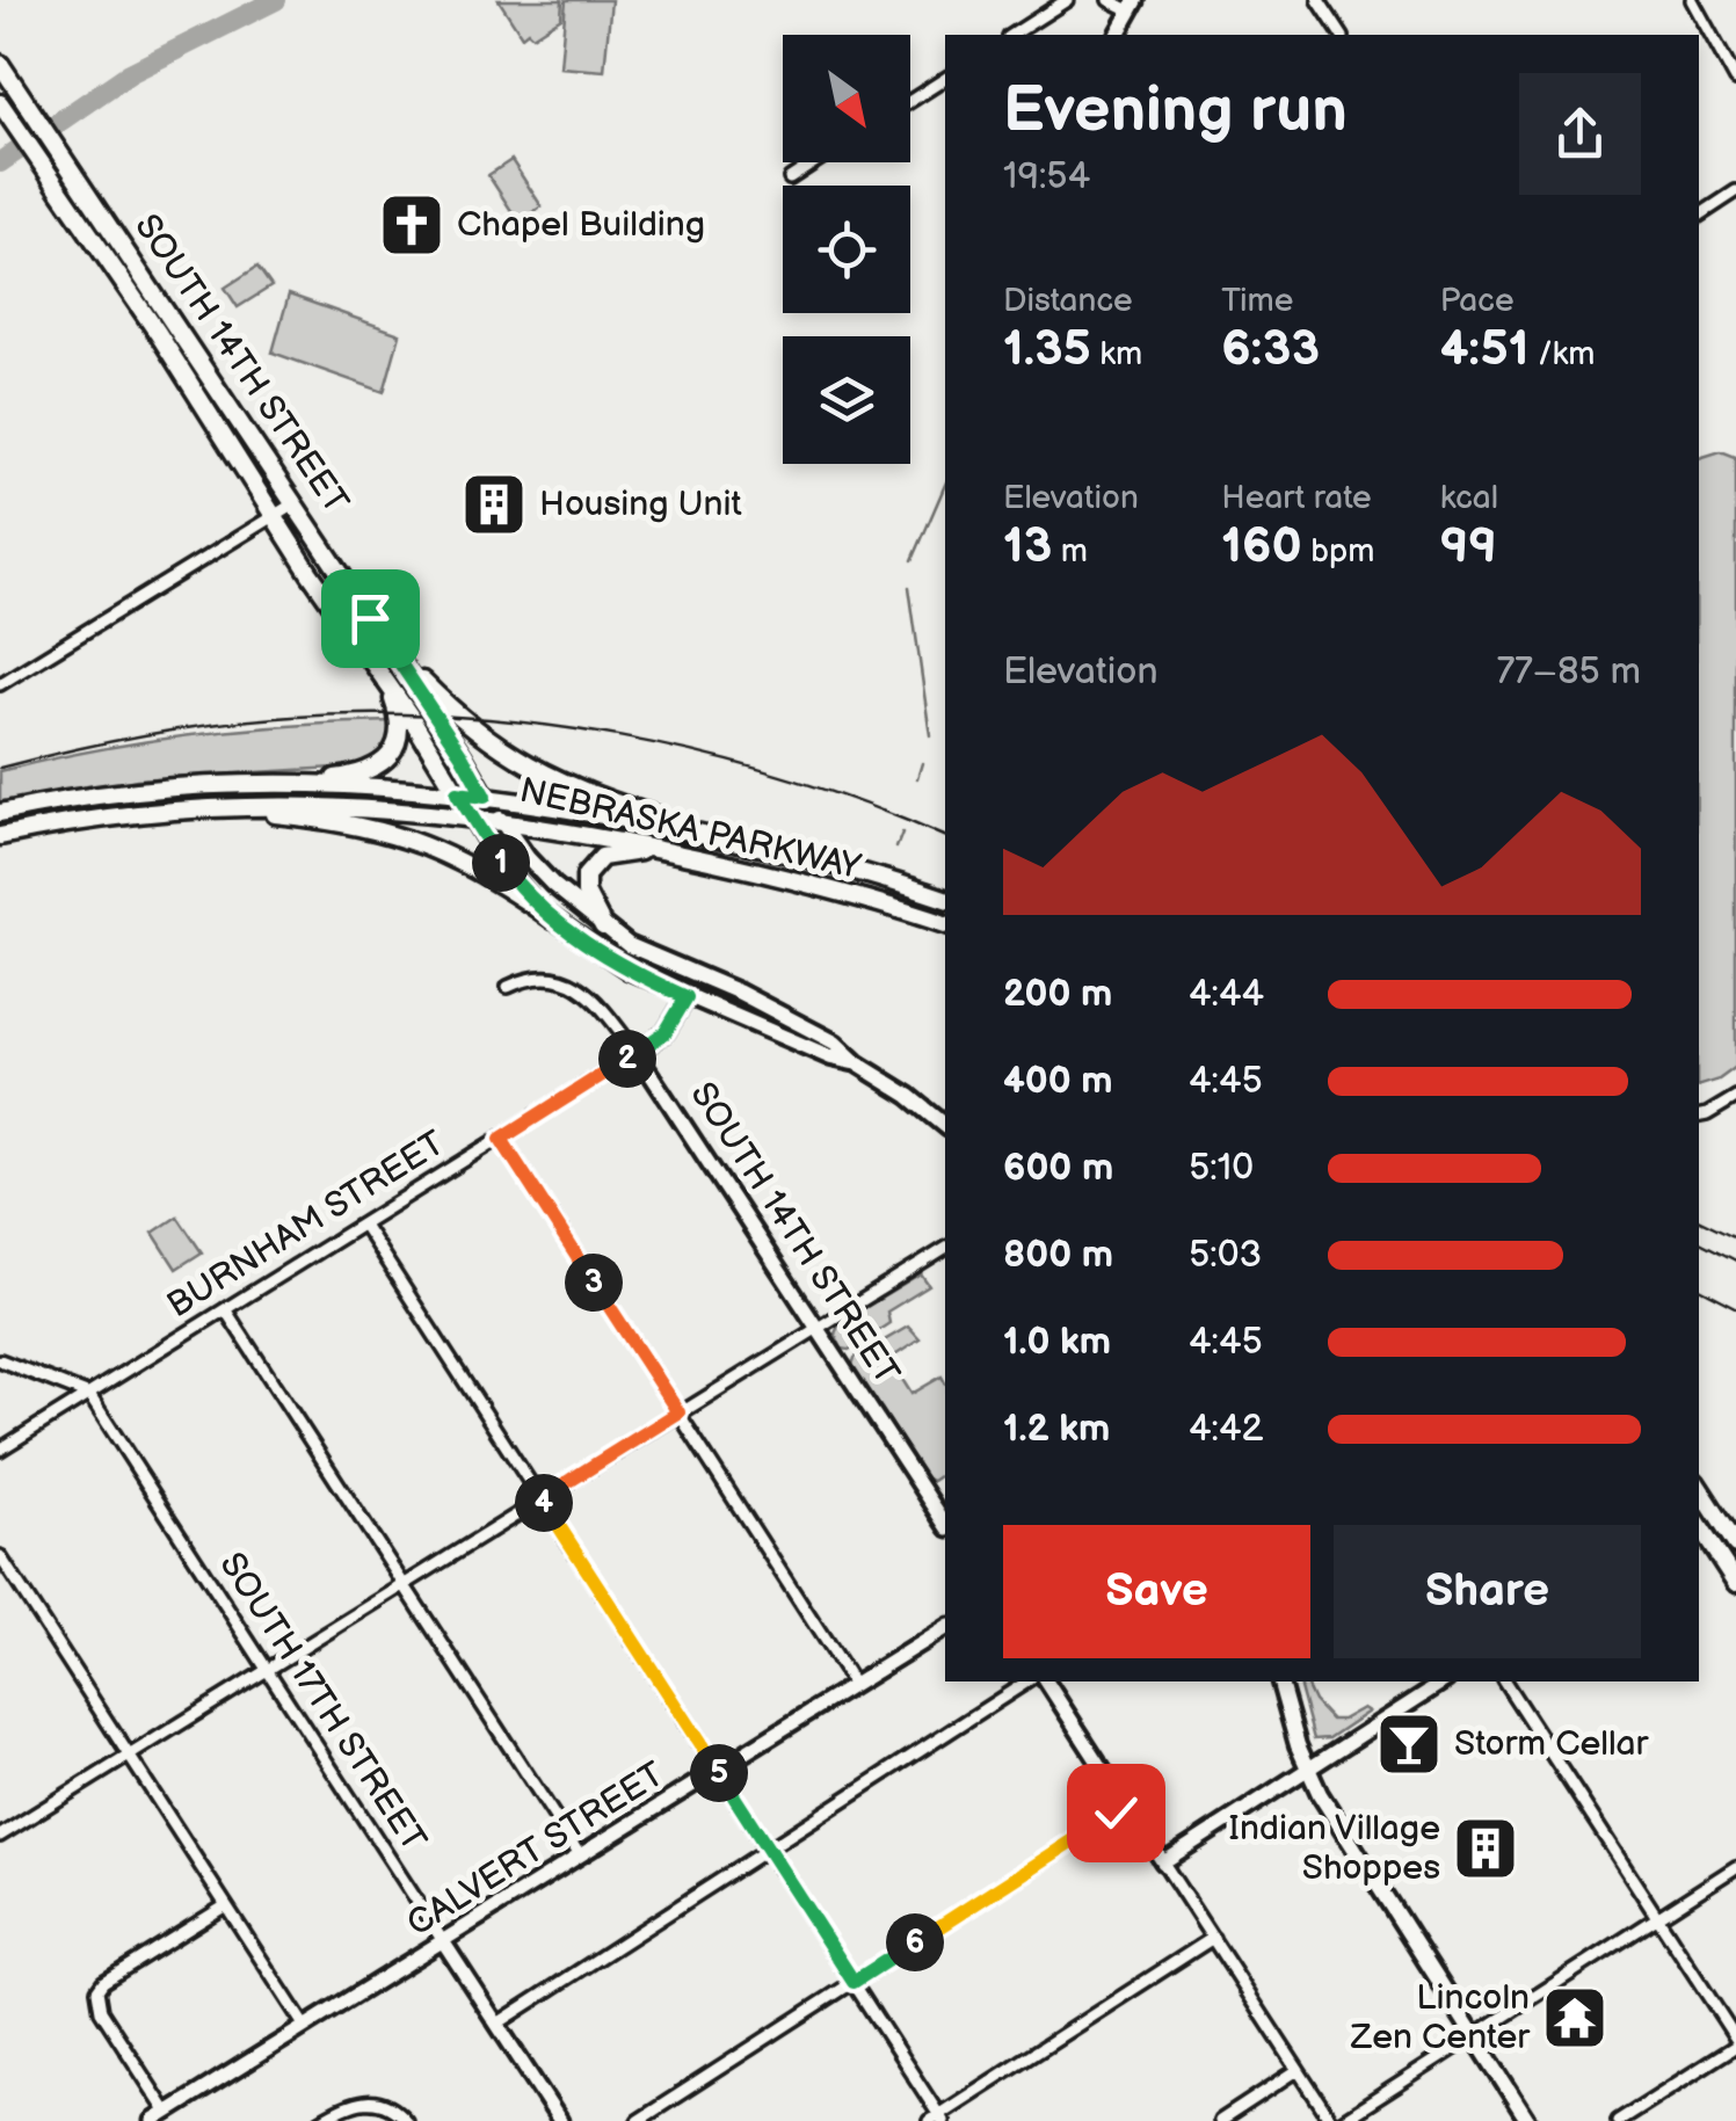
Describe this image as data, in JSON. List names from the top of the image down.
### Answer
{
  "streets": {
    "main road": ["SOUTH 14TH STREET", "NEBRASKA PARKWAY"],
    "street": ["BURNHAM STREET", "SOUTH 17TH STREET", "CALVERT STREET"]
  },
  "crossings": [
    ["SOUTH 14TH STREET", "NEBRASKA PARKWAY"],
    ["SOUTH 14TH STREET", "BURNHAM STREET"],
    ["BURNHAM STREET", "SOUTH 17TH STREET"],
    ["SOUTH 17TH STREET", "CALVERT STREET"]
  ],
  "places": {
    "church": ["Chapel Building"],
    "building": ["Housing Unit", "Indian Village Shoppes"],
    "bar": ["Storm Cellar"],
    "temple": ["Lincoln Zen Center"]
  },
  "north": "bottom right",
  "page": {
    "heading": ["Evening run", "19:54"],
    "stats": [
      ["Distance", "1.35 km"],
      ["Time", "6:33"],
      ["Pace", "4:51 /km"],
      ["Elevation", "13 m"],
      ["Heart rate", "160 bpm"],
      ["kcal", "99"]
    ],
    "chart": ["Elevation", "77–85 m"],
    "pins": [
      "1",
      "2",
      "3",
      "4",
      "5",
      "6"
    ],
    "list": [
      {
        "name": "200 m",
        "note": "4:44"
      },
      {
        "name": "400 m",
        "note": "4:45"
      },
      {
        "name": "600 m",
        "note": "5:10"
      },
      {
        "name": "800 m",
        "note": "5:03"
      },
      {
        "name": "1.0 km",
        "note": "4:45"
      },
      {
        "name": "1.2 km",
        "note": "4:42"
      }
    ],
    "buttons": ["Save", "Share"]
  }
}
